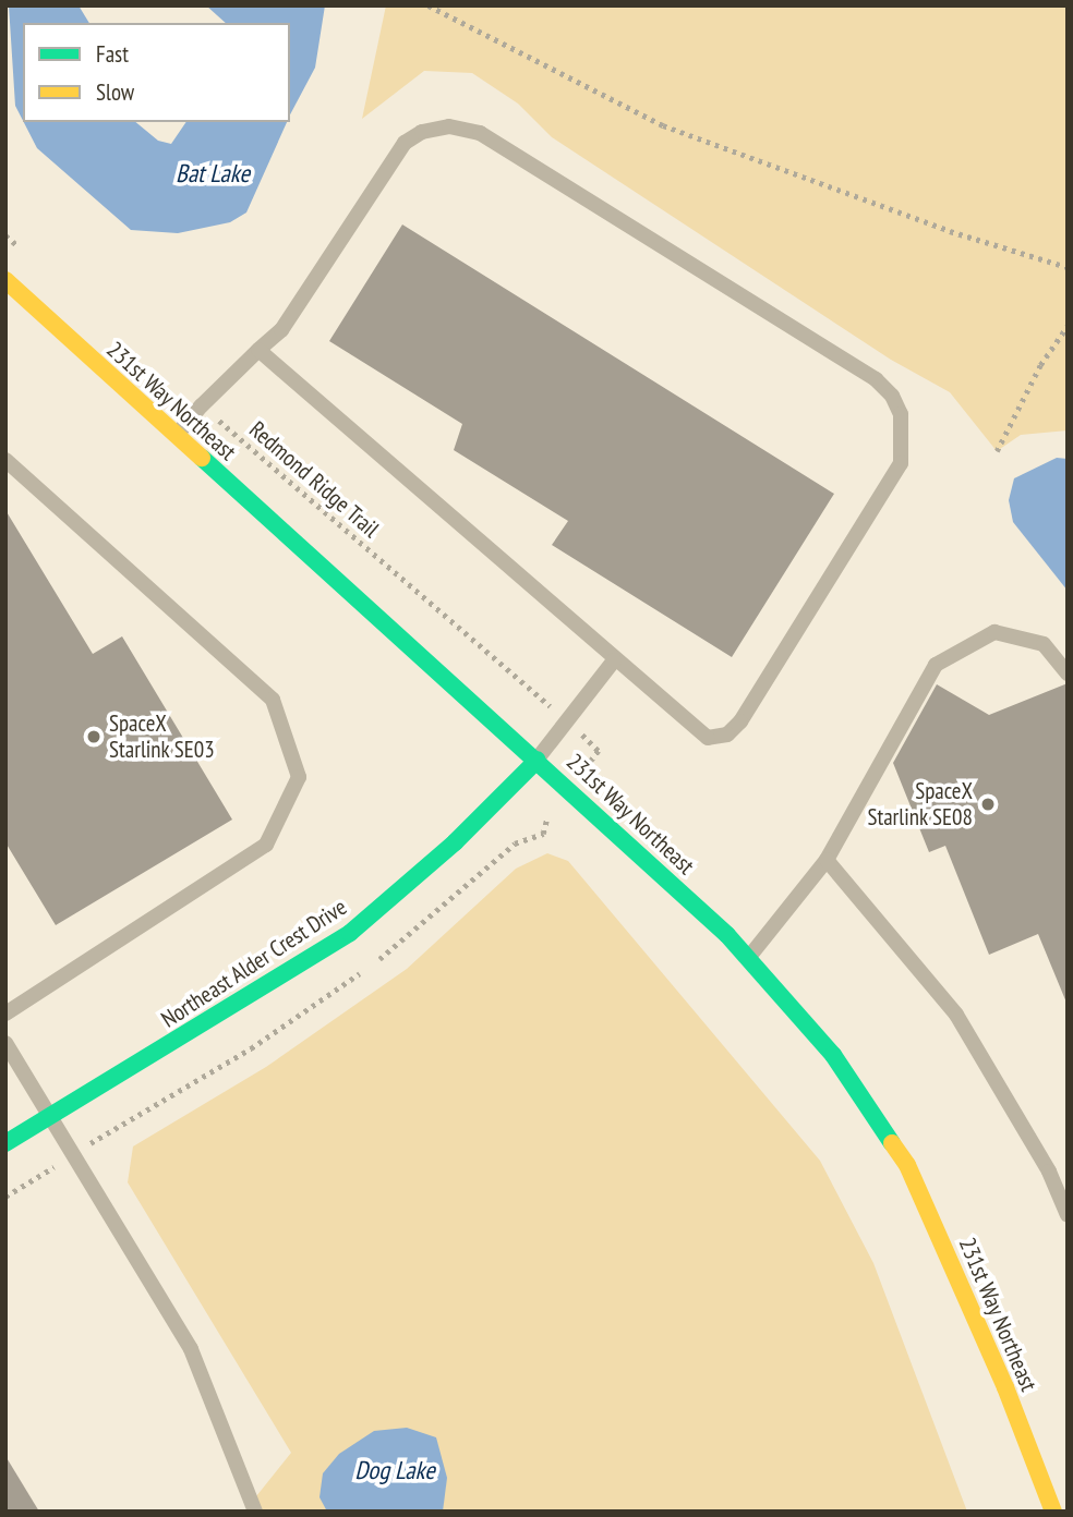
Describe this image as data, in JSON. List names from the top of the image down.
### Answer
{
  "streets": {
    "street": ["231st Way Northeast", "Northeast Alder Crest Drive"],
    "path": ["Redmond Ridge Trail"]
  },
  "crossings": [
    ["231st Way Northeast", "Northeast Alder Crest Drive"]
  ],
  "water": ["Bat Lake", "Dog Lake"],
  "places": ["SpaceX Starlink SE03", "SpaceX Starlink SE08"],
  "legend": ["Fast", "Slow"]
}
